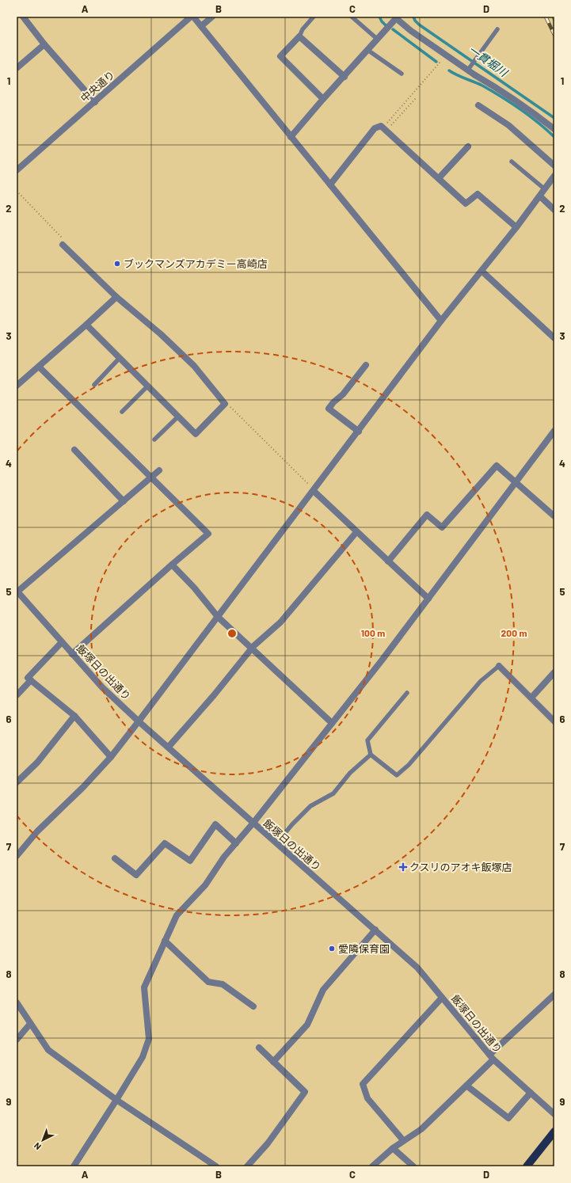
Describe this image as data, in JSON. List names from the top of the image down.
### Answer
{
  "streets": {
    "street": ["中央通り", "飯塚日の出通り"]
  },
  "water": ["一貫堀川"],
  "places": {
    "other": ["ブックマンズアカデミー高崎店", "愛隣保育園"],
    "health": ["クスリのアオキ飯塚店"]
  },
  "north": "bottom left",
  "grid": {
    "columns": [
      "A",
      "B",
      "C",
      "D"
    ],
    "rows": [
      "1",
      "2",
      "3",
      "4",
      "5",
      "6",
      "7",
      "8",
      "9"
    ]
  },
  "rings": ["100 m", "200 m"]
}
